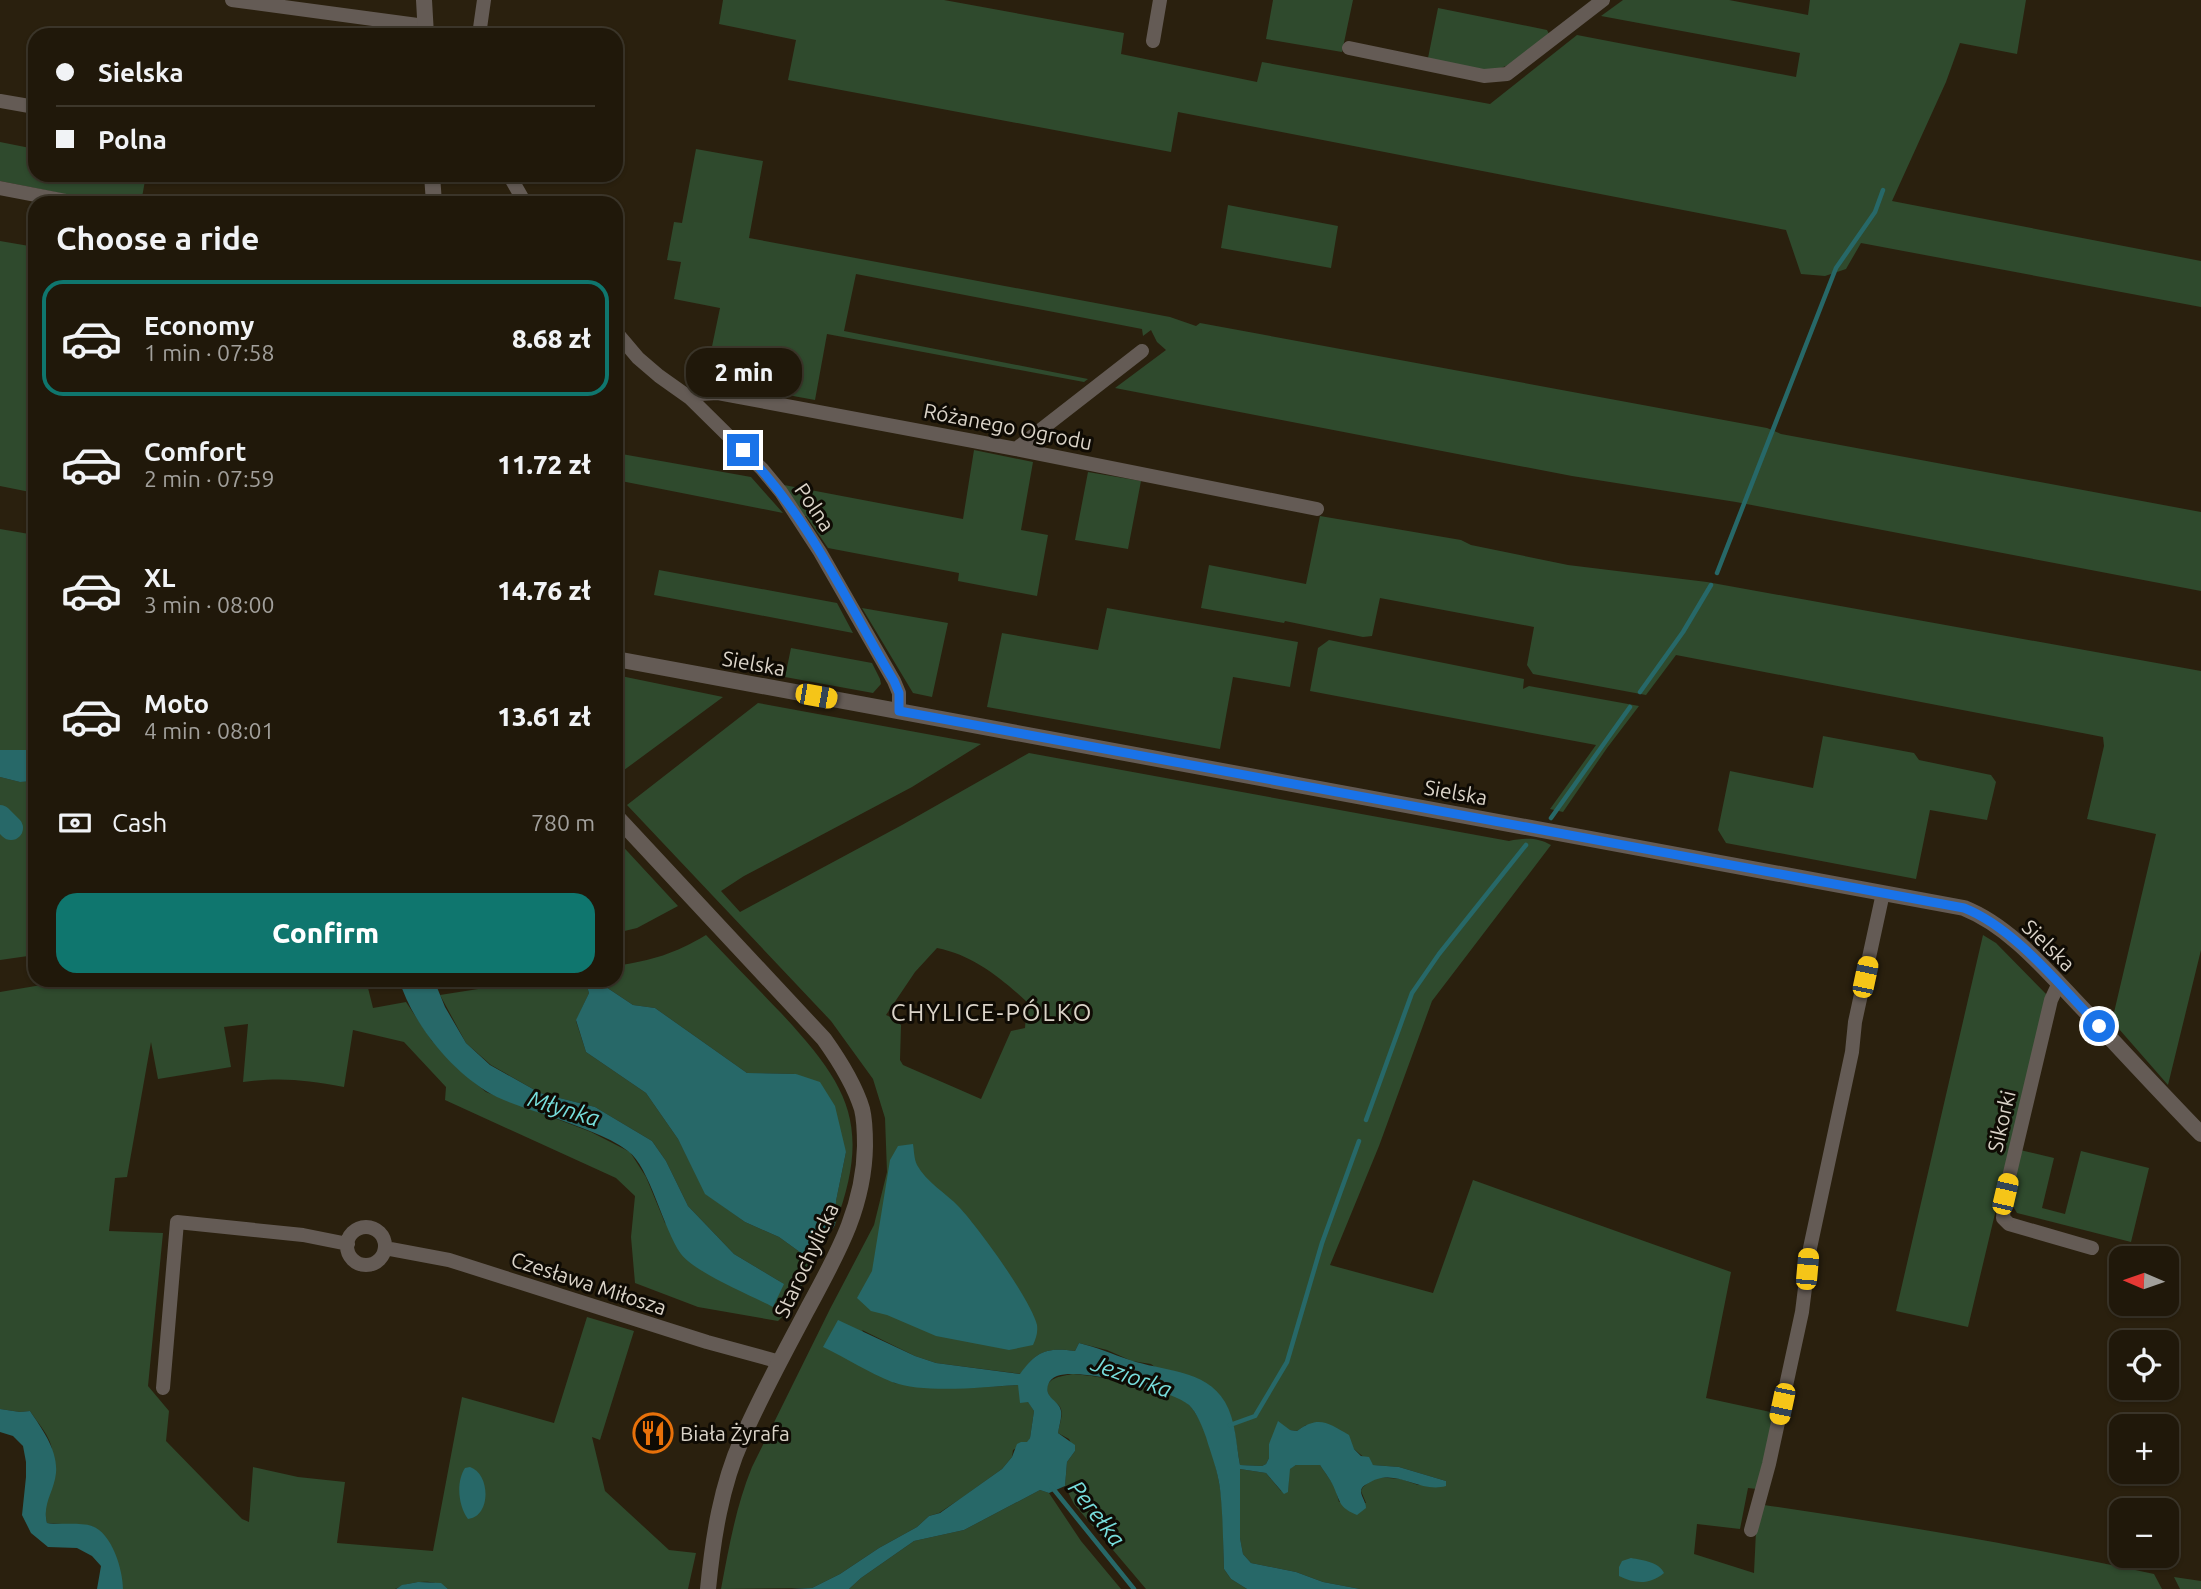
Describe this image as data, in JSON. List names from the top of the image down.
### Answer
{
  "streets": {
    "street": [
      "Różanego Ogrodu",
      "Polna",
      "Sielska",
      "Sikorki",
      "Starochylicka",
      "Czesława Miłosza"
    ]
  },
  "crossings": [
    ["Różanego Ogrodu", "Polna"],
    ["Polna", "Sielska"],
    ["Sielska", "Sikorki"],
    ["Starochylicka", "Czesława Miłosza"]
  ],
  "districts": ["CHYLICE-PÓLKO"],
  "water": ["Młynka", "Jeziorka", "Perełka"],
  "places": {
    "restaurant": ["Biała Żyrafa"]
  },
  "north": "left",
  "page": {
    "banner": ["Sielska", "Polna"],
    "heading": "Choose a ride",
    "list": [
      {
        "name": "Economy",
        "note": "1 min · 07:58",
        "value": "8.68 zł"
      },
      {
        "name": "Comfort",
        "note": "2 min · 07:59",
        "value": "11.72 zł"
      },
      {
        "name": "XL",
        "note": "3 min · 08:00",
        "value": "14.76 zł"
      },
      {
        "name": "Moto",
        "note": "4 min · 08:01",
        "value": "13.61 zł"
      }
    ],
    "bubble": "2 min",
    "pay": ["Cash", "780 m"],
    "buttons": "Confirm",
    "map_buttons": ["+", "−"]
  }
}
